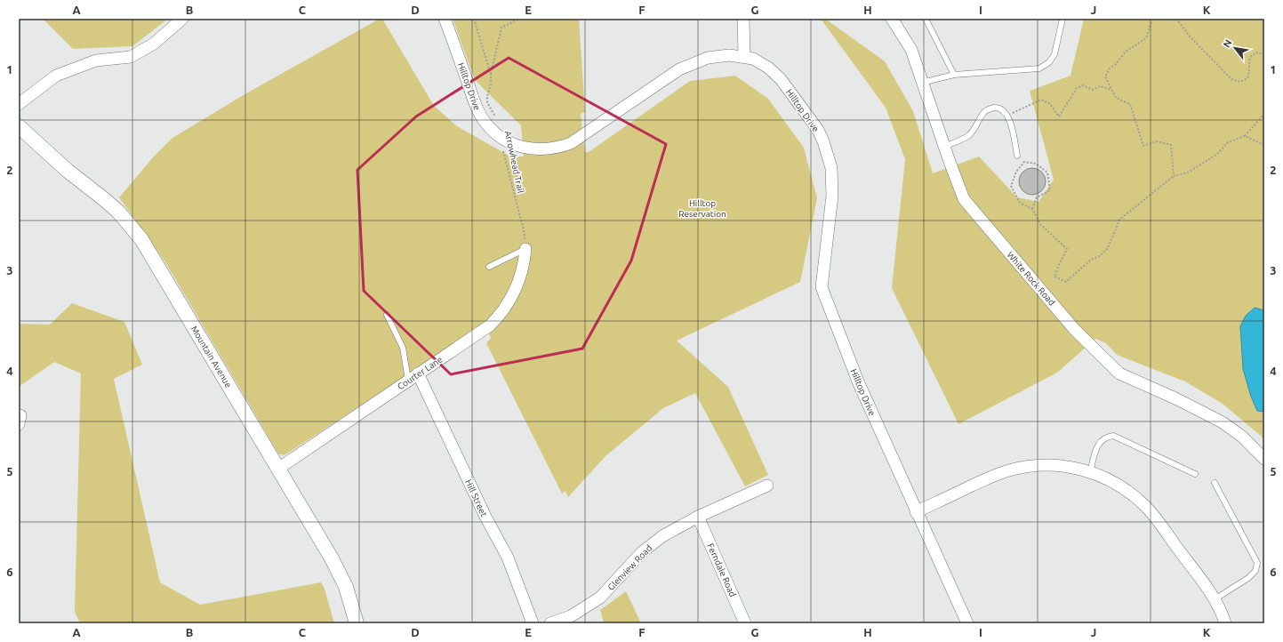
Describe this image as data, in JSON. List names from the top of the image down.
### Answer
{
  "streets": {
    "street": [
      "Hilltop Drive",
      "White Rock Road",
      "Mountain Avenue",
      "Courter Lane",
      "Hill Street",
      "Glenview Road",
      "Ferndale Road"
    ],
    "path": ["Arrowhead Trail"]
  },
  "crossings": [
    ["Hilltop Drive", "Arrowhead Trail"],
    ["Arrowhead Trail", "Courter Lane"],
    ["Mountain Avenue", "Courter Lane"],
    ["Courter Lane", "Hill Street"],
    ["Glenview Road", "Ferndale Road"]
  ],
  "parks": ["Hilltop Reservation"],
  "north": "top left",
  "grid": {
    "columns": [
      "A",
      "B",
      "C",
      "D",
      "E",
      "F",
      "G",
      "H",
      "I",
      "J",
      "K"
    ],
    "rows": [
      "1",
      "2",
      "3",
      "4",
      "5",
      "6"
    ]
  }
}
